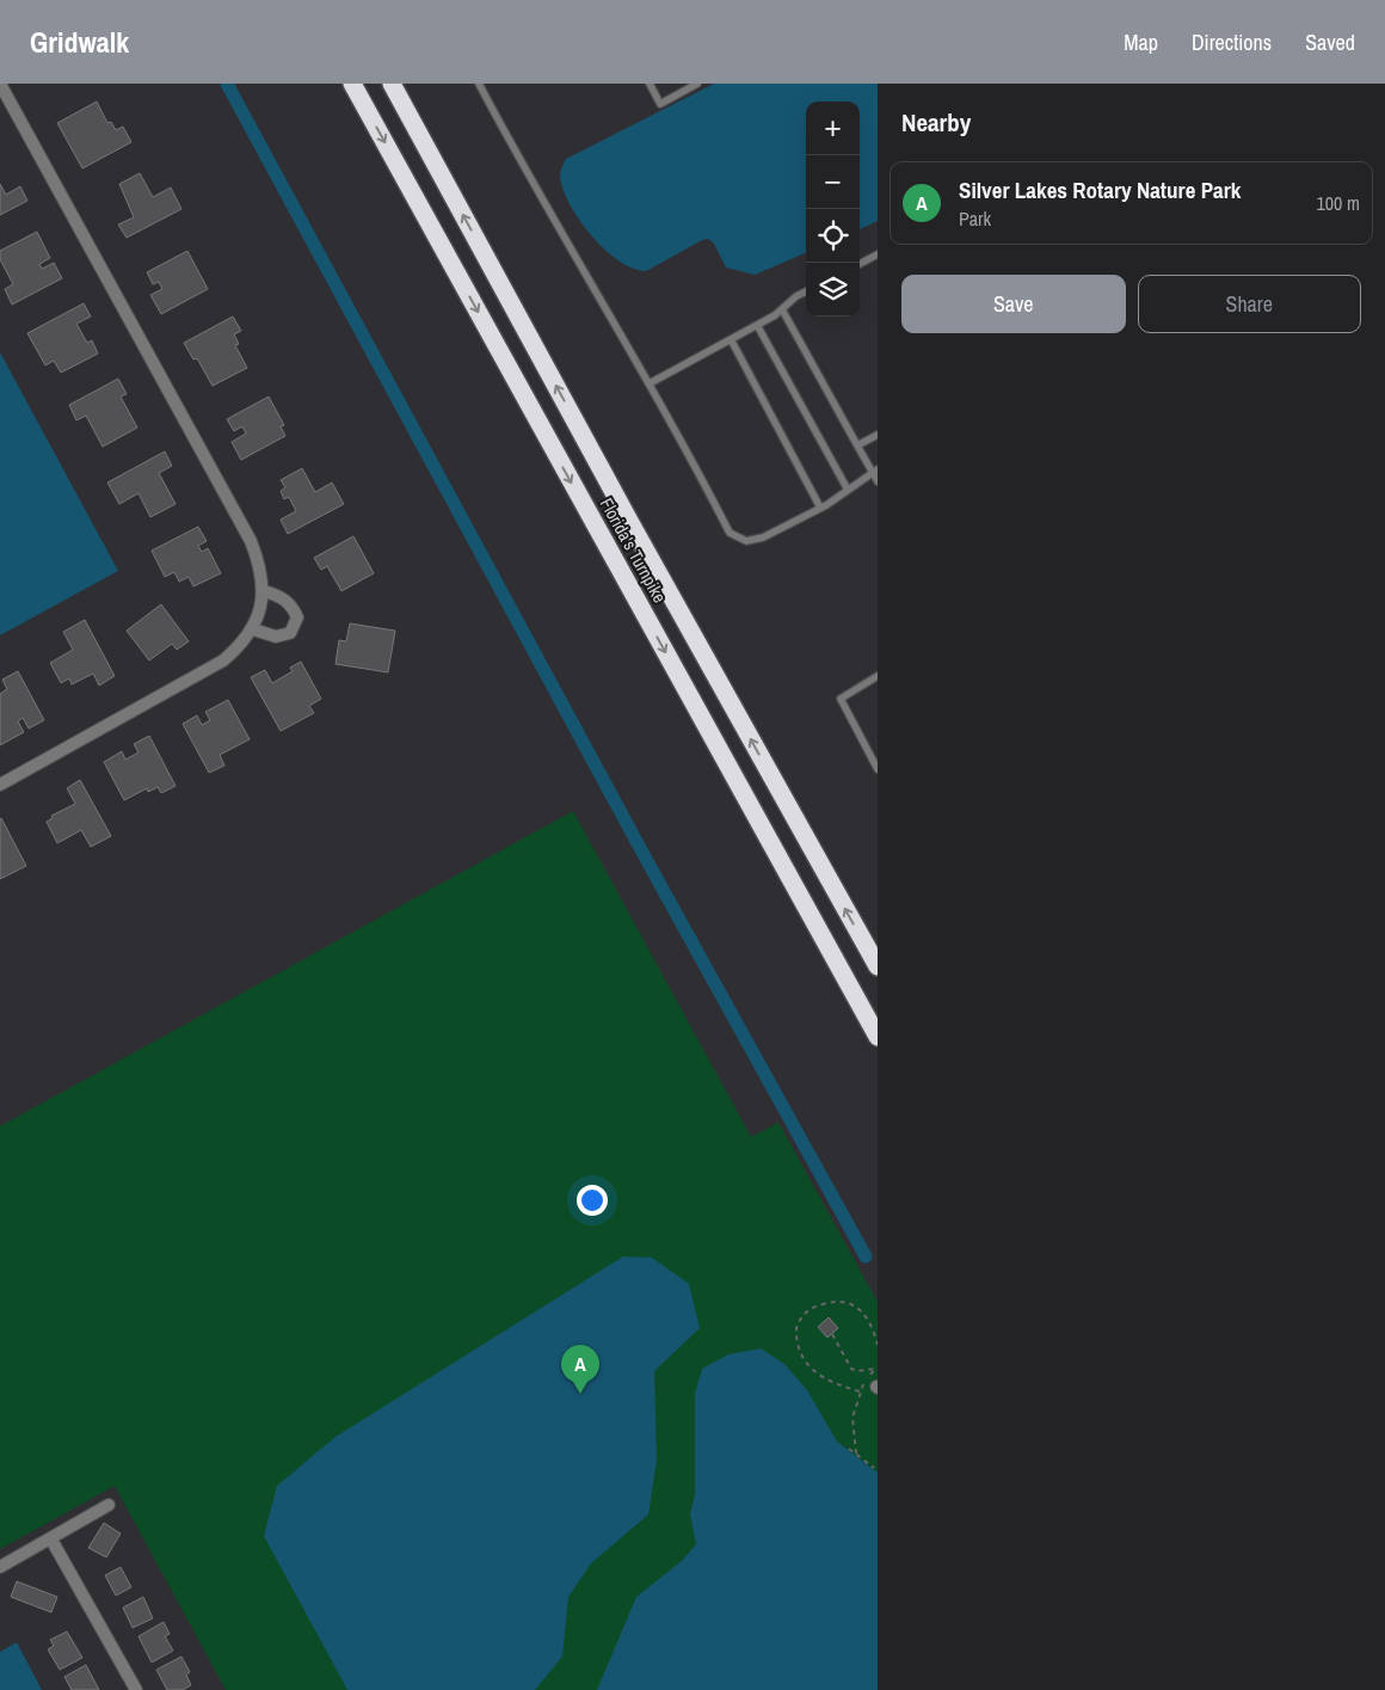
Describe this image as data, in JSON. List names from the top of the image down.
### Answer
{
  "streets": {
    "highway": ["Florida's Turnpike"]
  },
  "page": {
    "header": "Gridwalk",
    "nav": ["Map", "Directions", "Saved"],
    "heading": "Nearby",
    "map_buttons": ["+", "−"],
    "list": [
      {
        "mark": "A",
        "name": "Silver Lakes Rotary Nature Park",
        "note": "Park",
        "value": "100 m"
      }
    ],
    "buttons": ["Save", "Share"],
    "pins": "A"
  }
}
